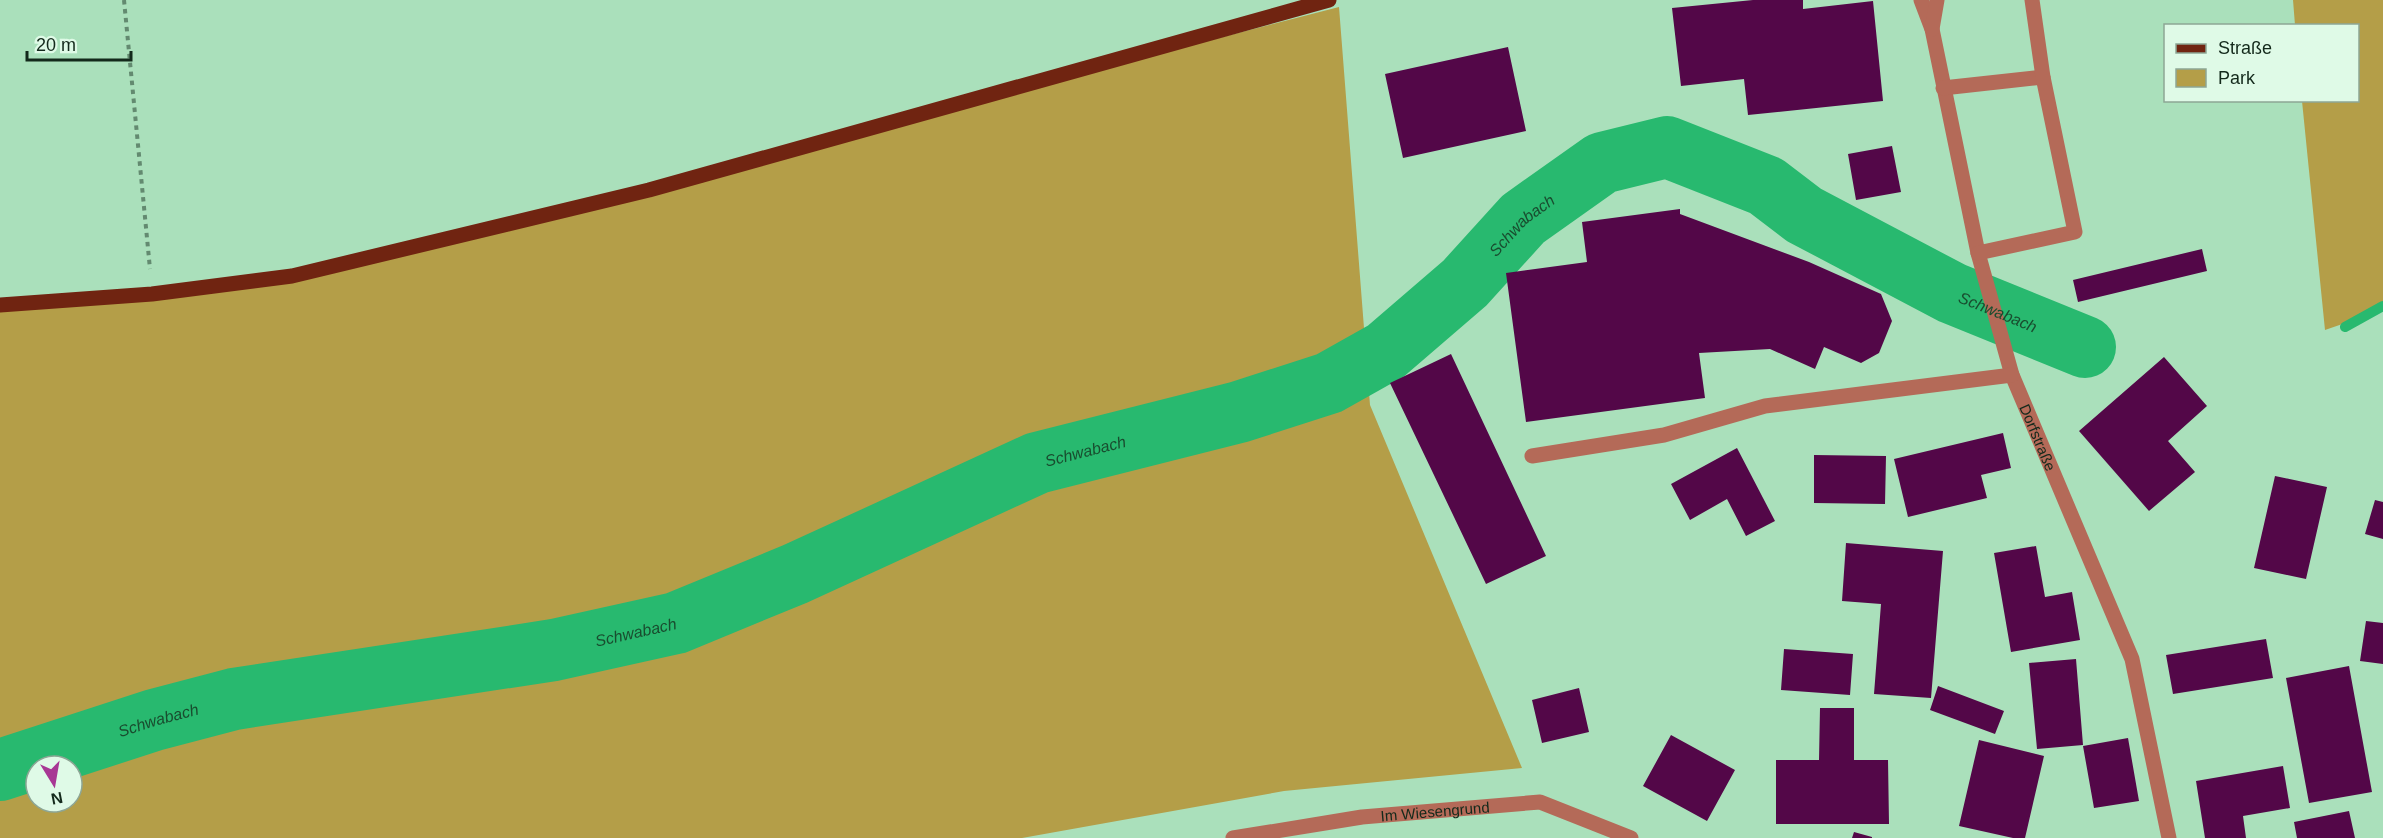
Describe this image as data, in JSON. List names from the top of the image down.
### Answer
{
  "streets": {
    "street": ["Dorfstraße", "Im Wiesengrund"]
  },
  "water": ["Schwabach"],
  "legend": ["Straße", "Park"],
  "scale_bar": "20 m",
  "north": "bottom"
}
